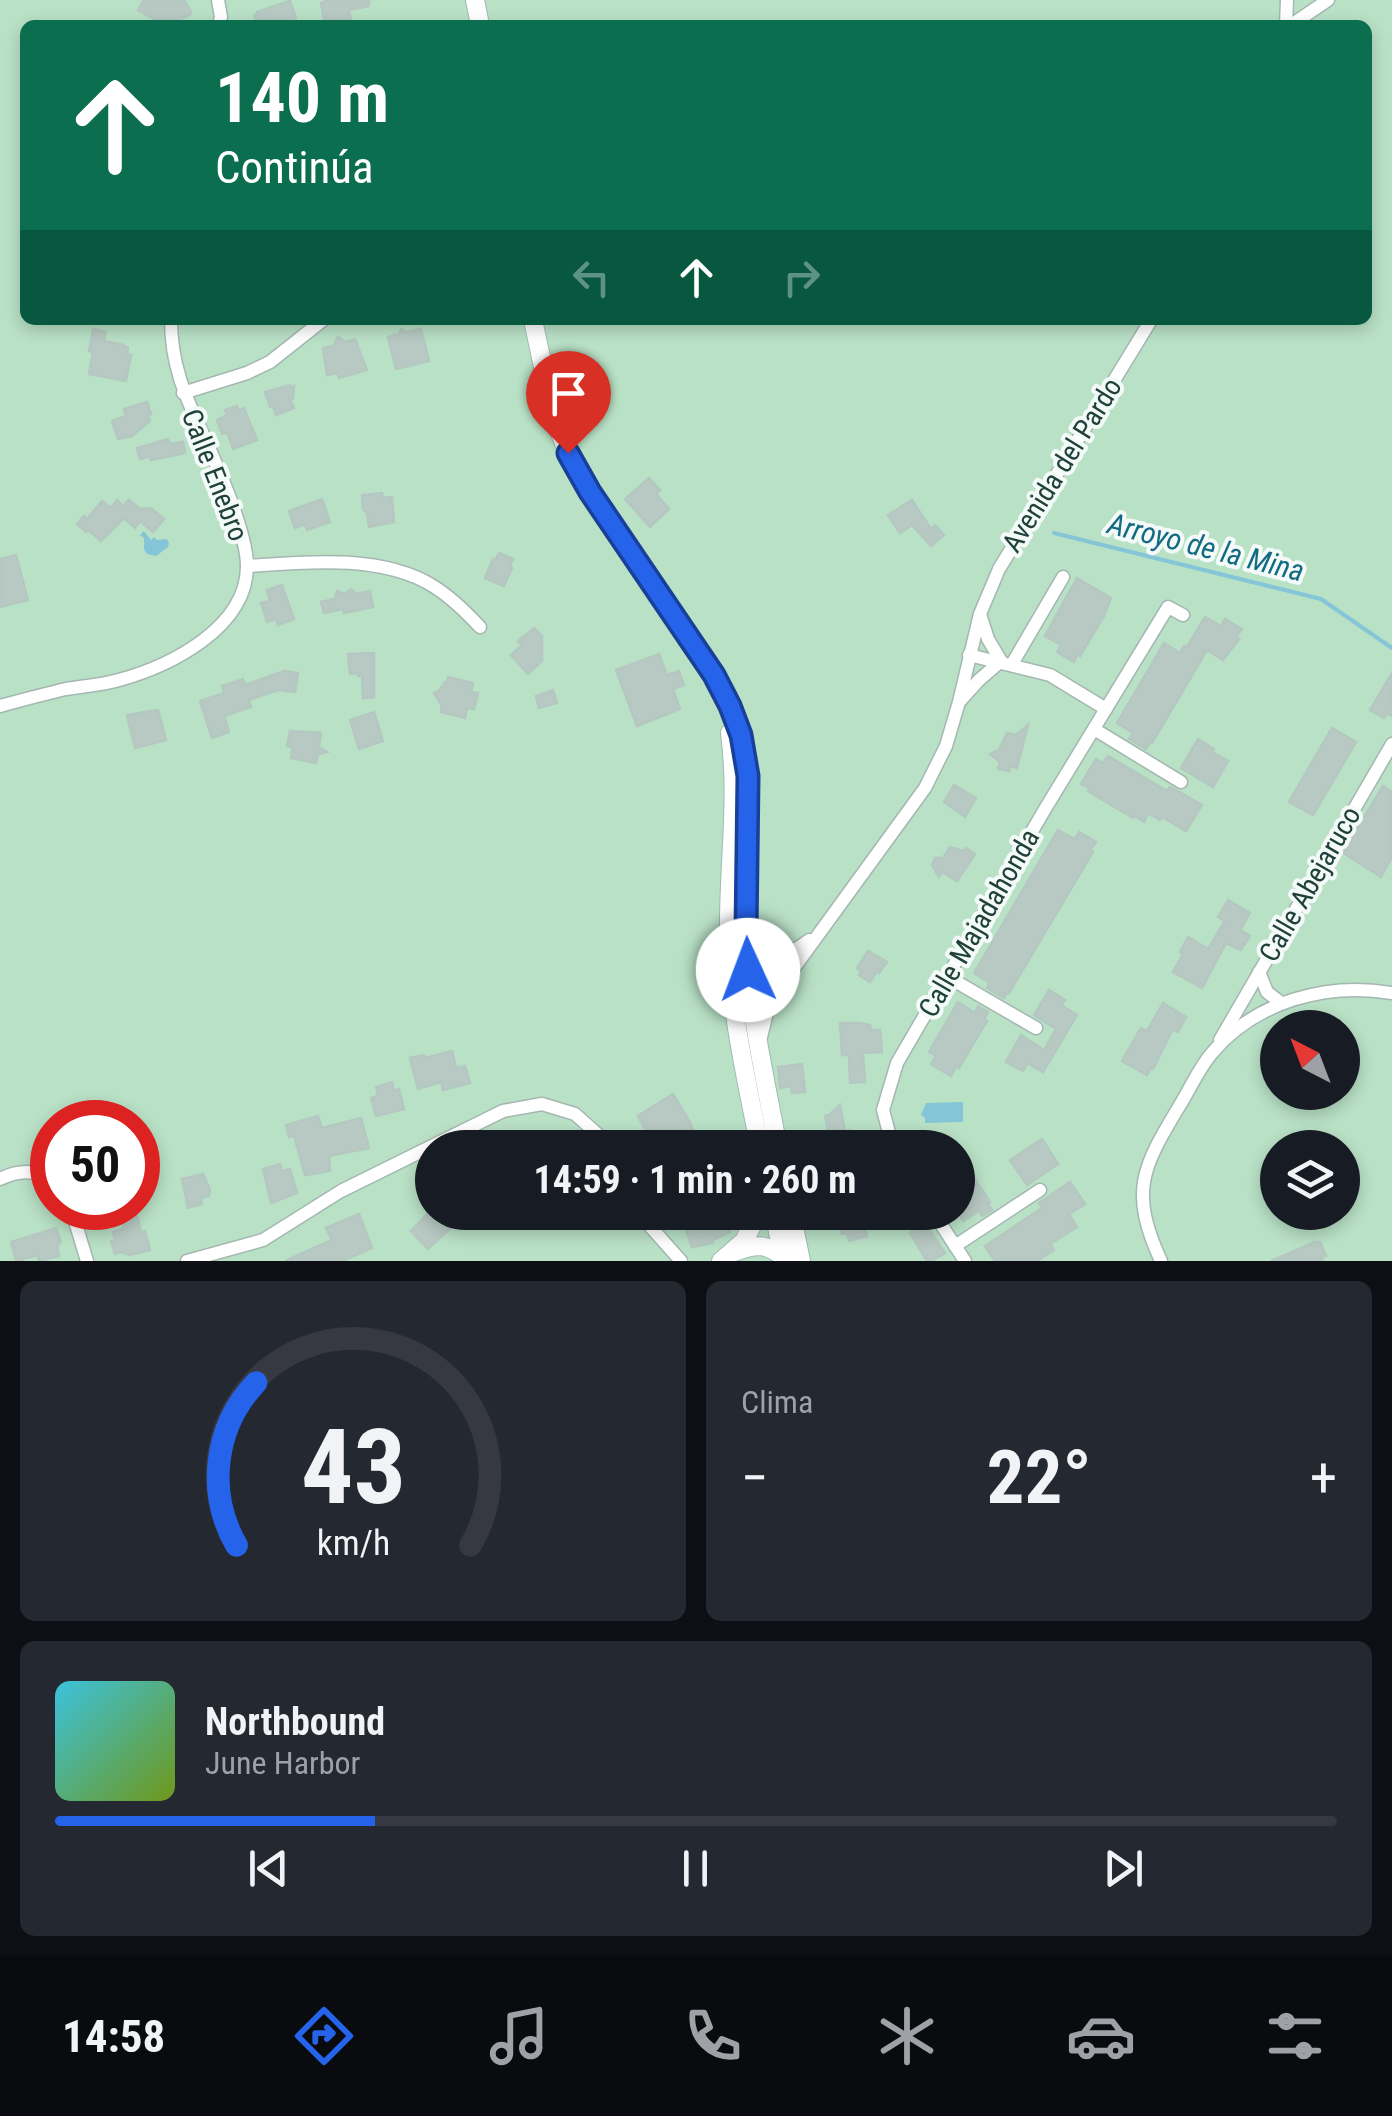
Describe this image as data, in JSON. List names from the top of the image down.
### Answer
{
  "streets": {
    "street": [
      "Avenida del Pardo",
      "Calle Enebro",
      "Calle Abejaruco",
      "Calle Majadahonda"
    ]
  },
  "water": ["Arroyo de la Mina"],
  "north": "top left",
  "page": {
    "turn": ["140 m", "Continúa"],
    "limit": "50",
    "trip": "14:59 · 1 min · 260 m",
    "tile": "Clima",
    "heat": ["−", "22°", "+"],
    "song": ["Northbound", "June Harbor"],
    "tabs": "14:58",
    "gauge": ["43", "km/h"]
  }
}
